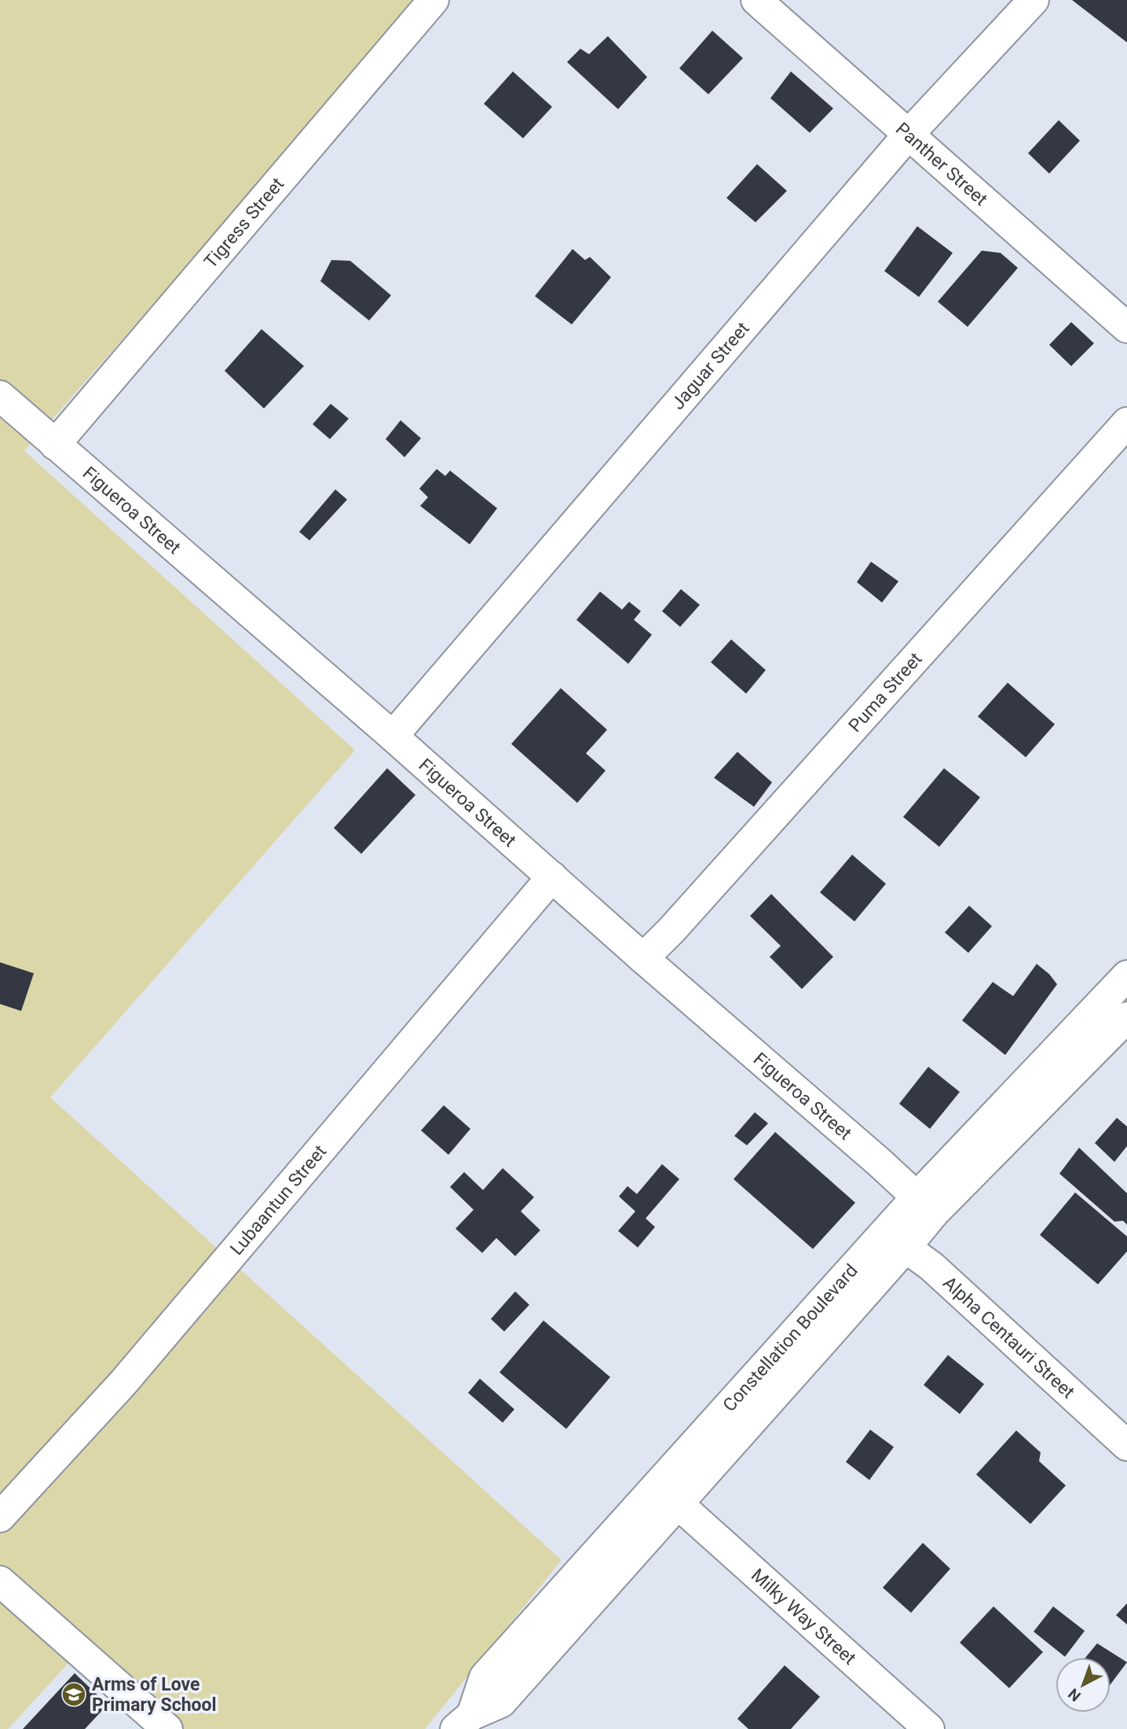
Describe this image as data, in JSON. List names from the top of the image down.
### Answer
{
  "streets": {
    "street": [
      "Panther Street",
      "Tigress Street",
      "Jaguar Street",
      "Figueroa Street",
      "Puma Street",
      "Lubaantun Street",
      "Alpha Centauri Street",
      "Constellation Boulevard",
      "Milky Way Street"
    ]
  },
  "crossings": [
    ["Panther Street", "Jaguar Street"],
    ["Tigress Street", "Figueroa Street"],
    ["Jaguar Street", "Figueroa Street"],
    ["Figueroa Street", "Puma Street"],
    ["Figueroa Street", "Lubaantun Street"],
    ["Figueroa Street", "Constellation Boulevard"],
    ["Alpha Centauri Street", "Constellation Boulevard"],
    ["Constellation Boulevard", "Milky Way Street"]
  ],
  "places": {
    "school or university": ["Arms of Love Primary School"]
  },
  "north": "bottom left"
}
